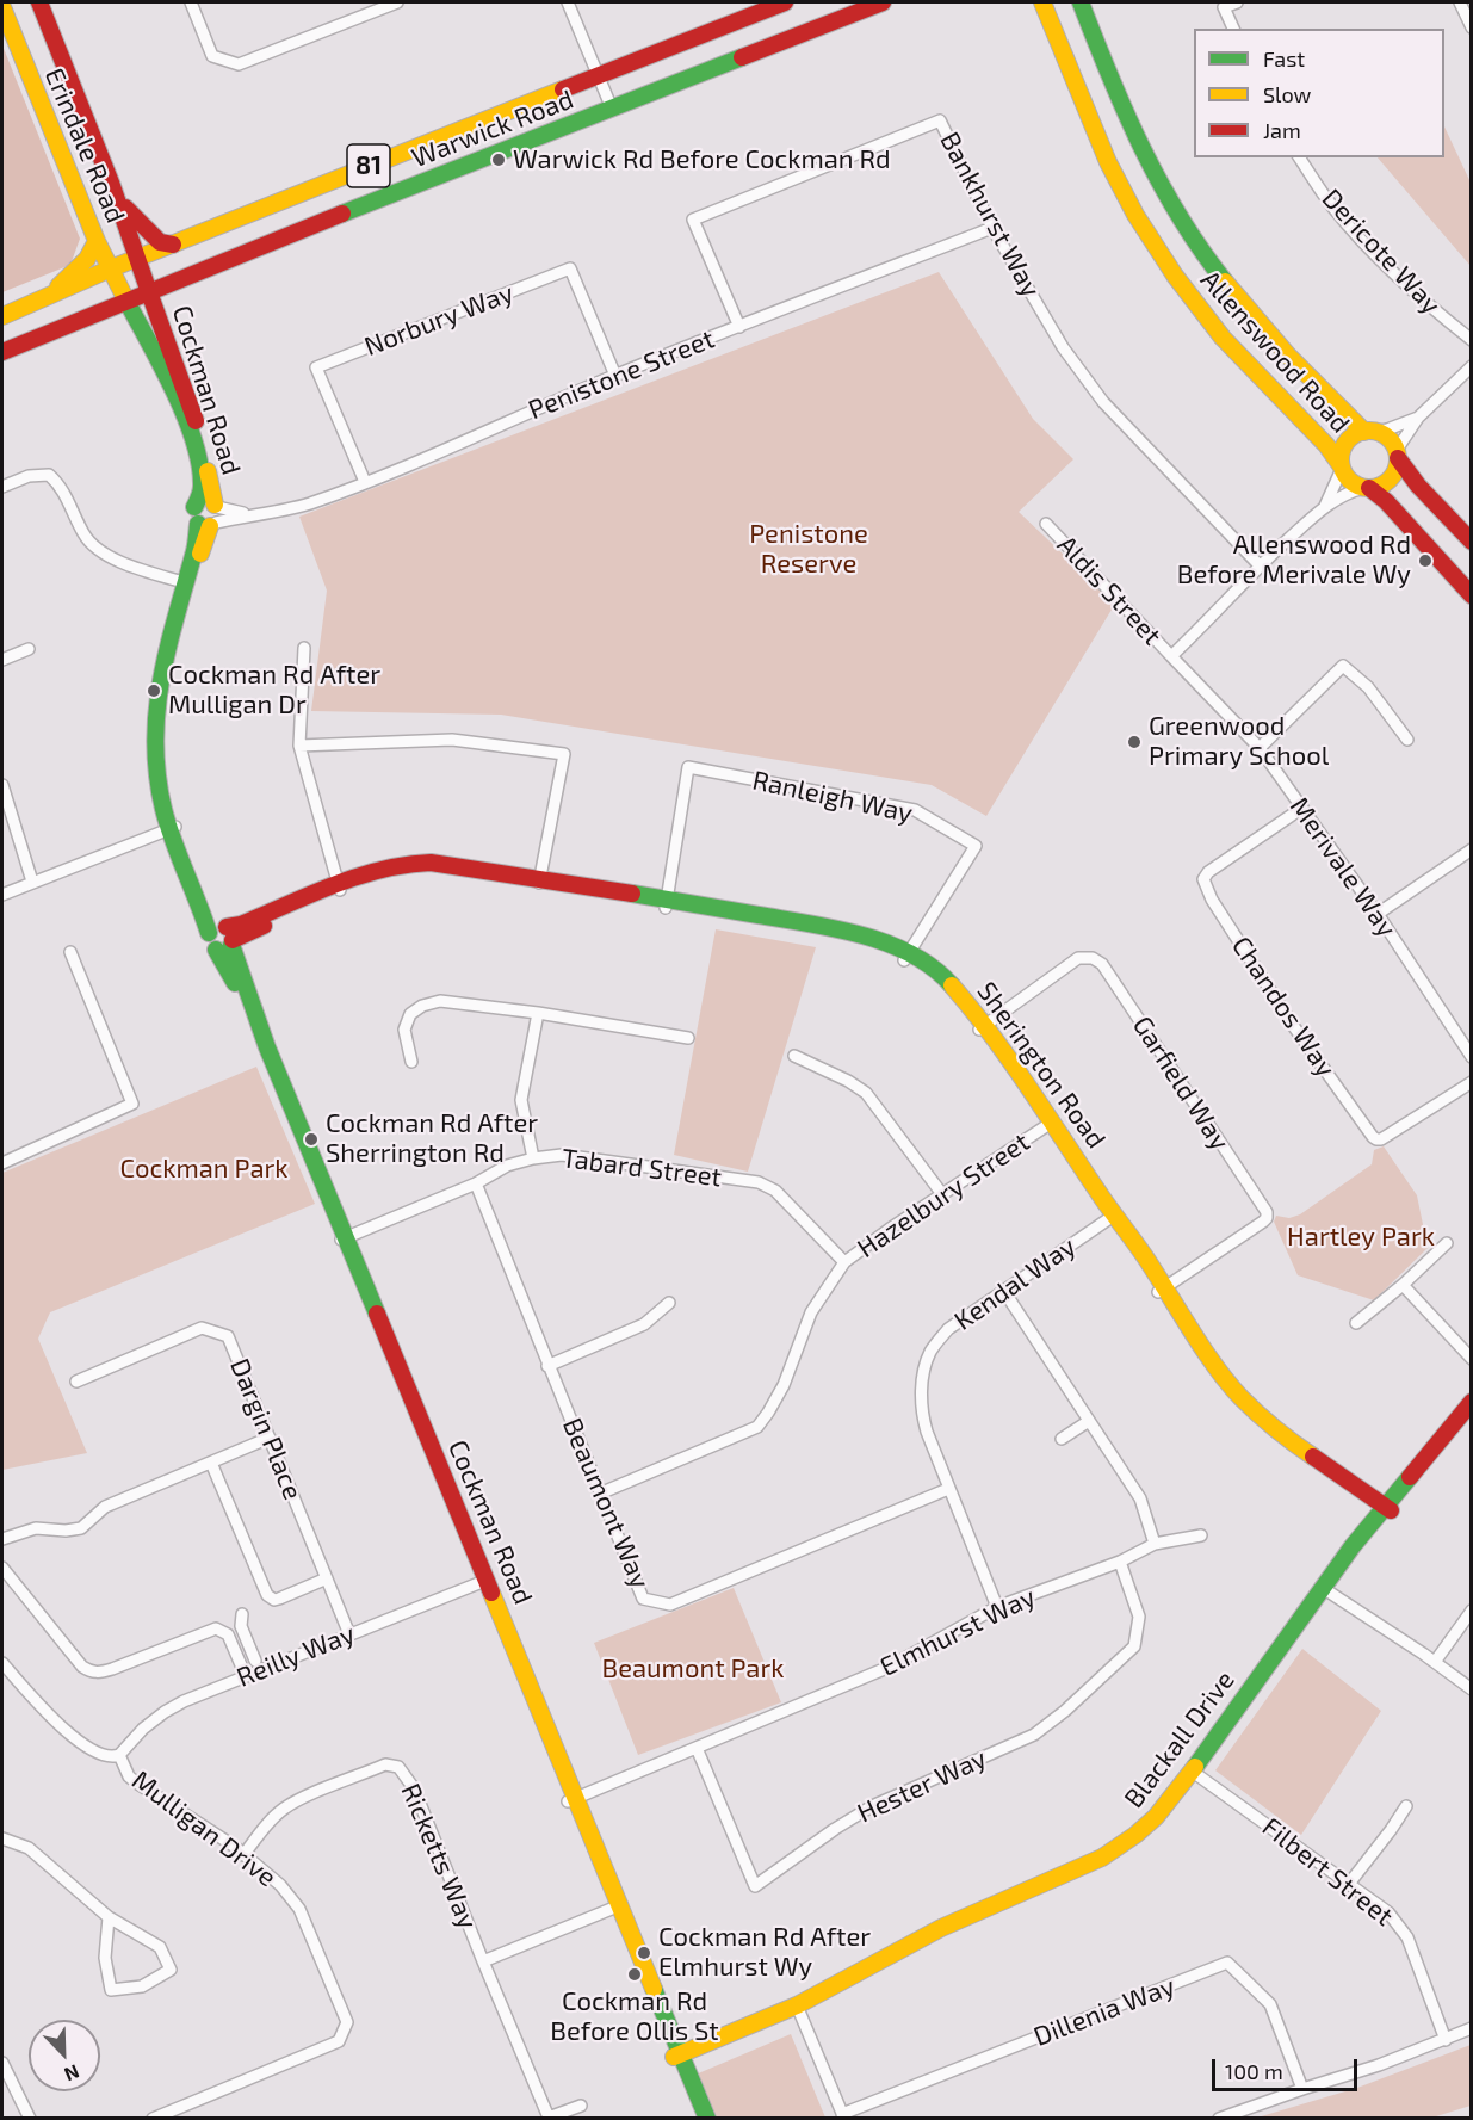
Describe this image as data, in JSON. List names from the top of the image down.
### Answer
{
  "streets": {
    "main road": [
      "Warwick Road",
      "Erindale Road",
      "81",
      "Allenswood Road",
      "Cockman Road",
      "Sherington Road",
      "Blackall Drive"
    ],
    "street": [
      "Bankhurst Way",
      "Dericote Way",
      "Norbury Way",
      "Penistone Street",
      "Aldis Street",
      "Ranleigh Way",
      "Merivale Way",
      "Chandos Way",
      "Garfield Way",
      "Tabard Street",
      "Hazelbury Street",
      "Kendal Way",
      "Dargin Place",
      "Beaumont Way",
      "Elmhurst Way",
      "Reilly Way",
      "Hester Way",
      "Mulligan Drive",
      "Ricketts Way",
      "Filbert Street",
      "Dillenia Way"
    ]
  },
  "crossings": [
    ["Warwick Road", "Erindale Road"],
    ["Warwick Road", "Cockman Road"],
    ["Erindale Road", "Cockman Road"],
    ["Bankhurst Way", "Penistone Street"],
    ["Norbury Way", "Penistone Street"],
    ["Penistone Street", "Cockman Road"],
    ["Cockman Road", "Sherington Road"],
    ["Cockman Road", "Tabard Street"],
    ["Cockman Road", "Elmhurst Way"],
    ["Cockman Road", "Reilly Way"],
    ["Cockman Road", "Blackall Drive"],
    ["Aldis Street", "Merivale Way"],
    ["Ranleigh Way", "Sherington Road"],
    ["Merivale Way", "Chandos Way"],
    ["Sherington Road", "Garfield Way"],
    ["Sherington Road", "Hazelbury Street"],
    ["Sherington Road", "Kendal Way"],
    ["Sherington Road", "Blackall Drive"],
    ["Tabard Street", "Hazelbury Street"],
    ["Tabard Street", "Beaumont Way"],
    ["Hazelbury Street", "Beaumont Way"],
    ["Kendal Way", "Beaumont Way"],
    ["Kendal Way", "Elmhurst Way"],
    ["Dargin Place", "Reilly Way"],
    ["Elmhurst Way", "Hester Way"],
    ["Reilly Way", "Mulligan Drive"],
    ["Blackall Drive", "Filbert Street"],
    ["Mulligan Drive", "Ricketts Way"]
  ],
  "parks": [
    "Penistone Reserve",
    "Cockman Park",
    "Hartley Park",
    "Beaumont Park"
  ],
  "places": [
    "Warwick Rd Before Cockman Rd",
    "Allenswood Rd Before Merivale Wy",
    "Cockman Rd After Mulligan Dr",
    "Greenwood Primary School",
    "Cockman Rd After Sherrington Rd",
    "Cockman Rd After Elmhurst Wy",
    "Cockman Rd Before Ollis St"
  ],
  "legend": ["Fast", "Slow", "Jam"],
  "scale_bar": "100 m",
  "north": "bottom right"
}
